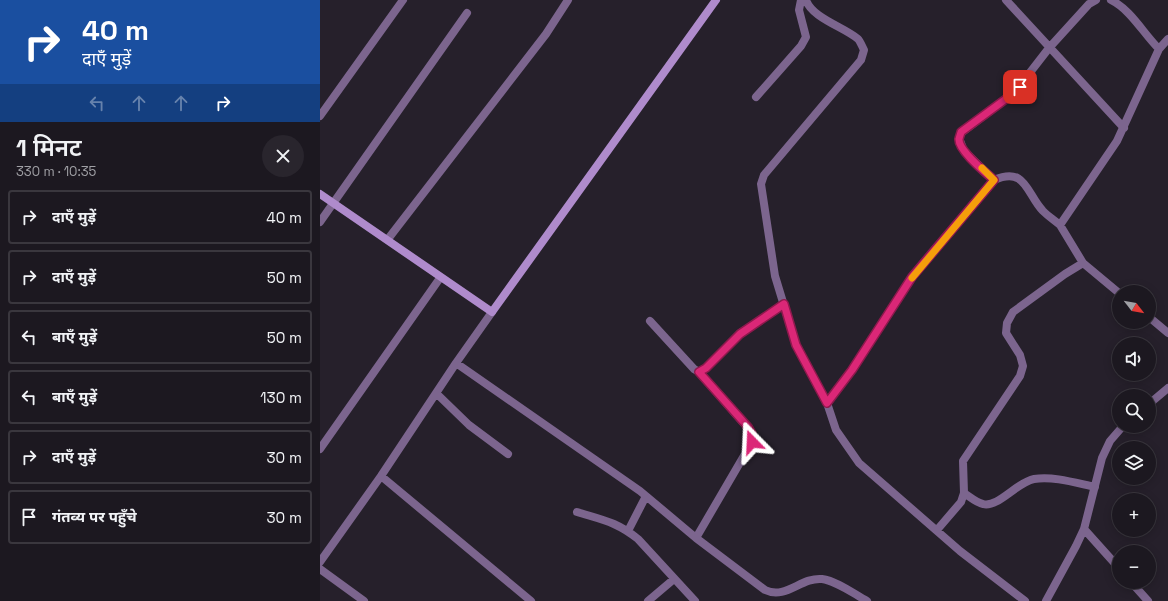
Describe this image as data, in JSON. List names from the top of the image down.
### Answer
{
  "north": "bottom right",
  "page": {
    "turn": ["40 m", "दाएँ मुड़ें"],
    "heading": ["1 मिनट", "330 m · 10:35"],
    "list": [
      {
        "name": "दाएँ मुड़ें",
        "value": "40 m"
      },
      {
        "name": "दाएँ मुड़ें",
        "value": "50 m"
      },
      {
        "name": "बाएँ मुड़ें",
        "value": "50 m"
      },
      {
        "name": "बाएँ मुड़ें",
        "value": "130 m"
      },
      {
        "name": "दाएँ मुड़ें",
        "value": "30 m"
      },
      {
        "name": "गंतव्य पर पहुँचे",
        "value": "30 m"
      }
    ],
    "map_buttons": ["+", "−"]
  }
}
